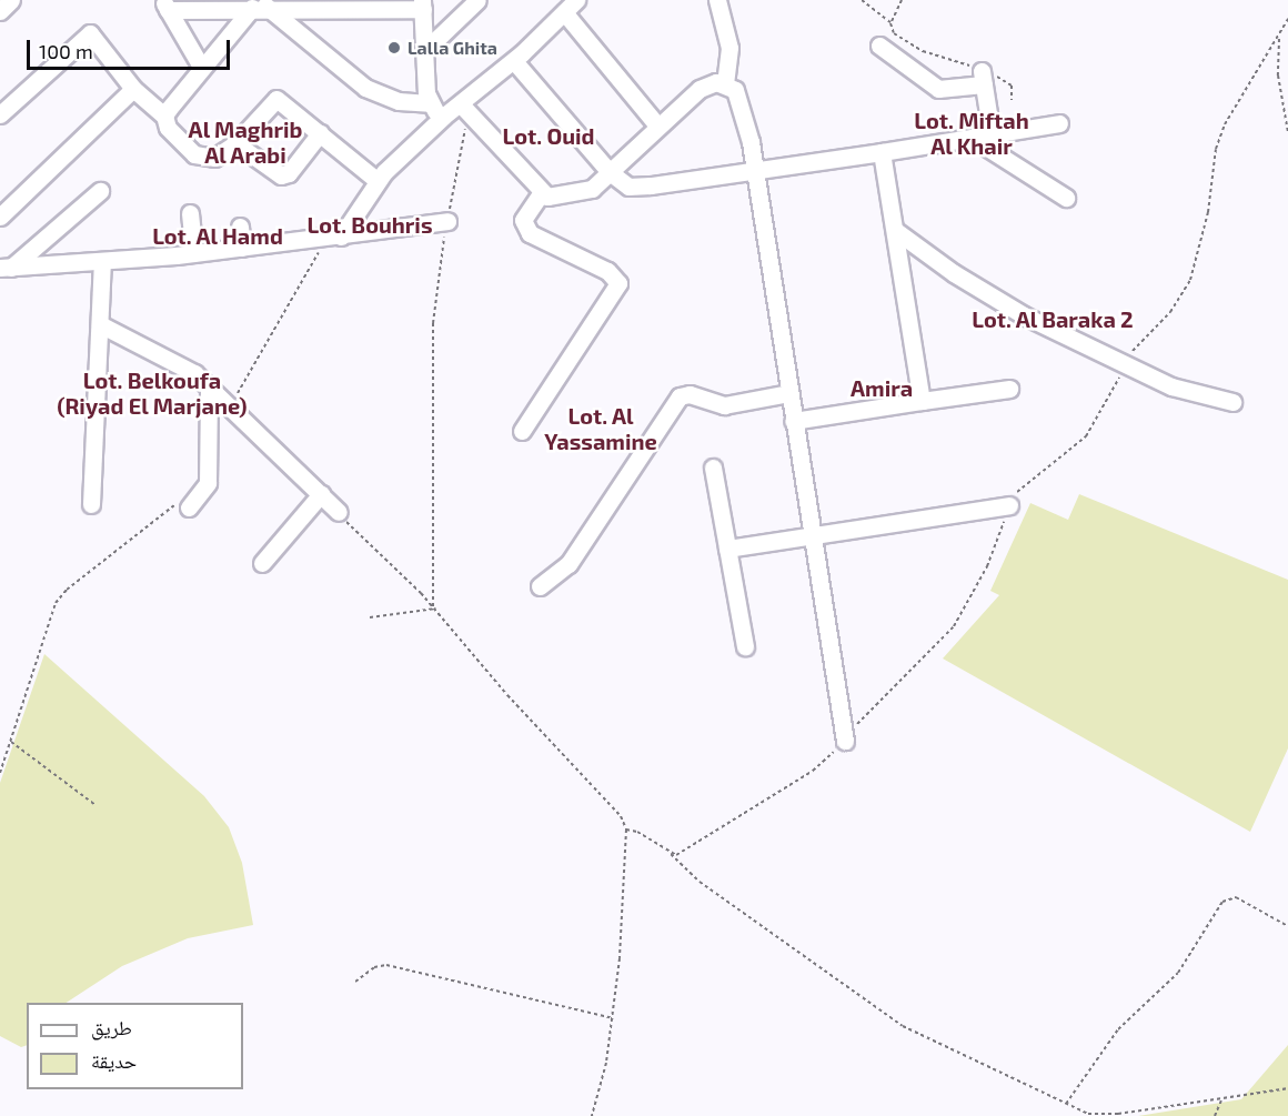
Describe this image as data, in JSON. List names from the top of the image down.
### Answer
{
  "districts": [
    "Lot. Miftah Al Khair",
    "Al Maghrib Al Arabi",
    "Lot. Ouid",
    "Lot. Bouhris",
    "Lot. Al Hamd",
    "Lot. Al Baraka 2",
    "Lot. Belkoufa (Riyad El Marjane)",
    "Amira",
    "Lot. Al Yassamine"
  ],
  "places": ["Lalla Ghita"],
  "legend": ["طريق", "حديقة"],
  "scale_bar": "100 m"
}
